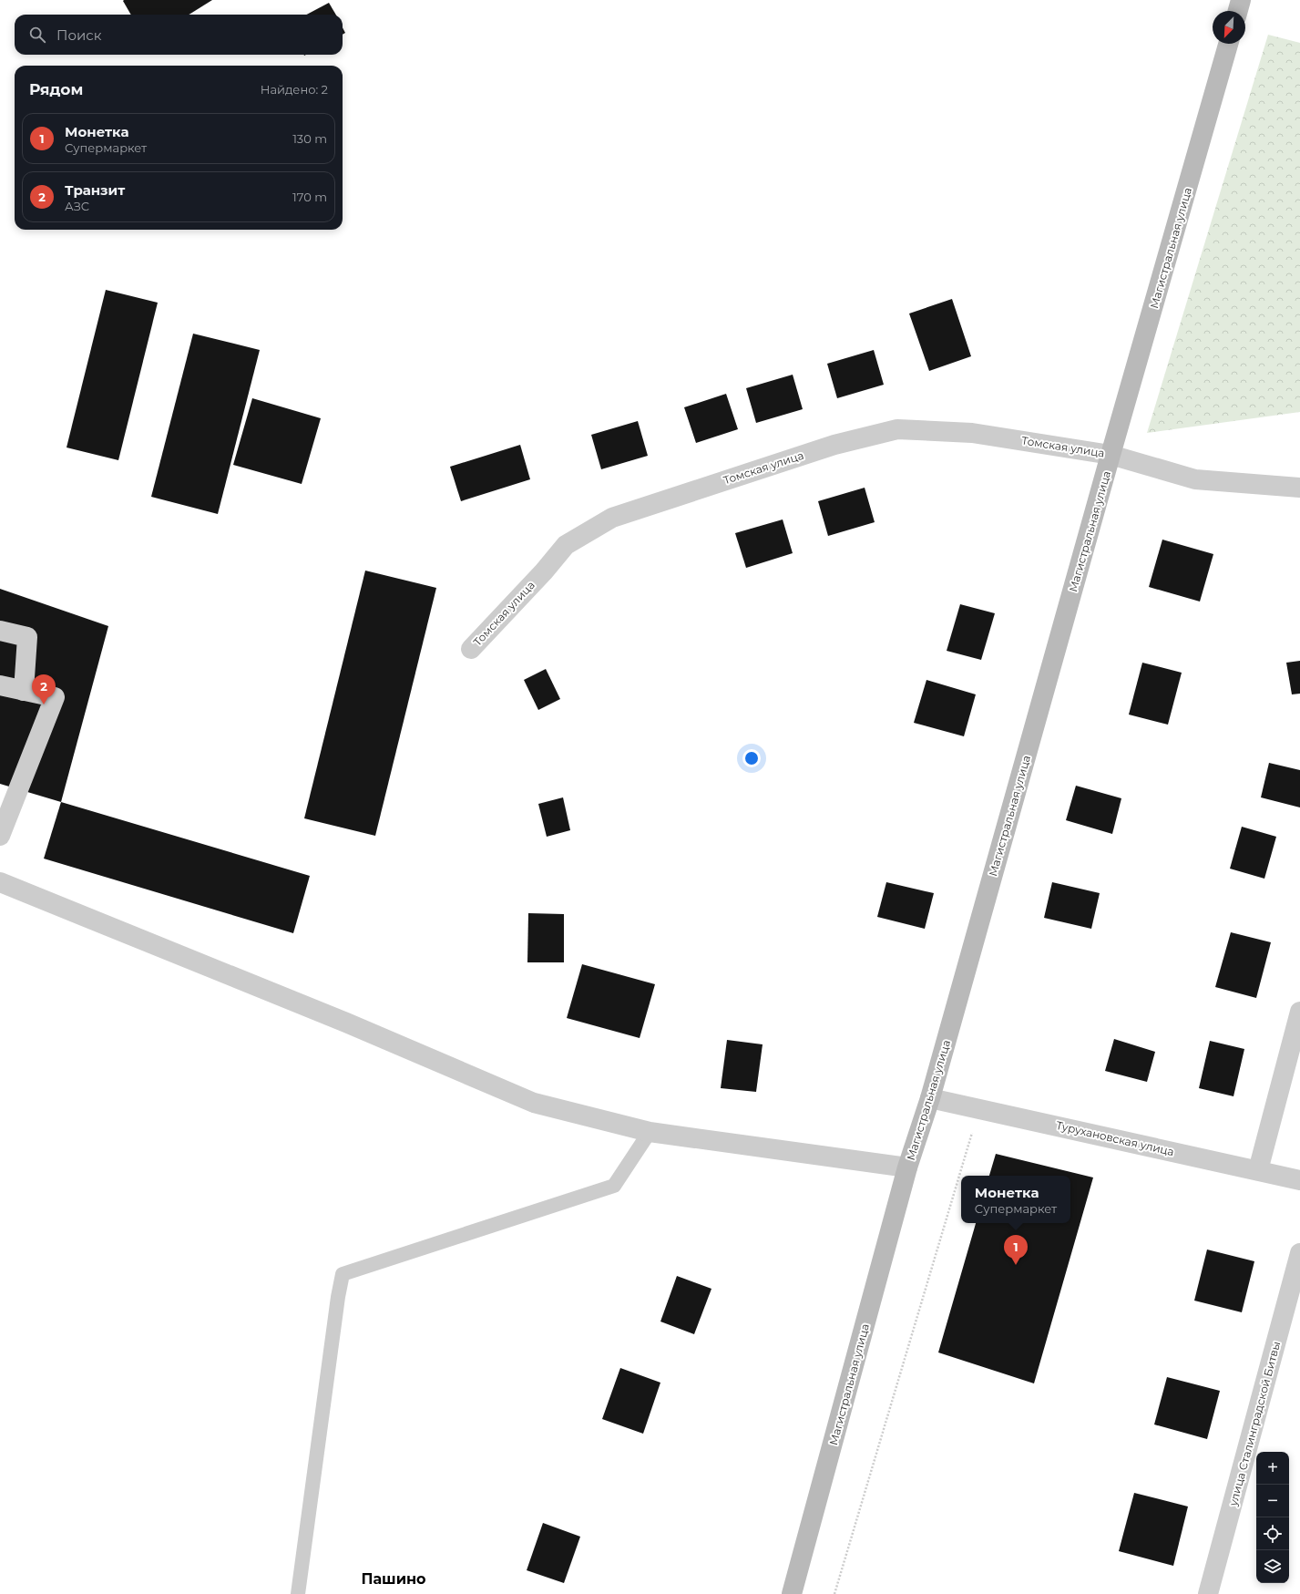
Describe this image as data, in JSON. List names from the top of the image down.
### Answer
{
  "streets": {
    "main road": ["Магистральная улица"],
    "street": ["Томская улица", "Турухановская улица", "улица Сталинградской Битвы"]
  },
  "crossings": [
    ["Магистральная улица", "Томская улица"],
    ["Магистральная улица", "Турухановская улица"]
  ],
  "districts": ["Пашино"],
  "north": "bottom left",
  "page": {
    "search": "Поиск",
    "heading": ["Рядом", "Найдено: 2"],
    "list": [
      {
        "mark": "1",
        "name": "Монетка",
        "note": "Супермаркет",
        "value": "130 m"
      },
      {
        "mark": "2",
        "name": "Транзит",
        "note": "АЗС",
        "value": "170 m"
      }
    ],
    "pins": ["2", "1"],
    "popup": ["Монетка", "Супермаркет"],
    "map_buttons": ["+", "−"]
  }
}
